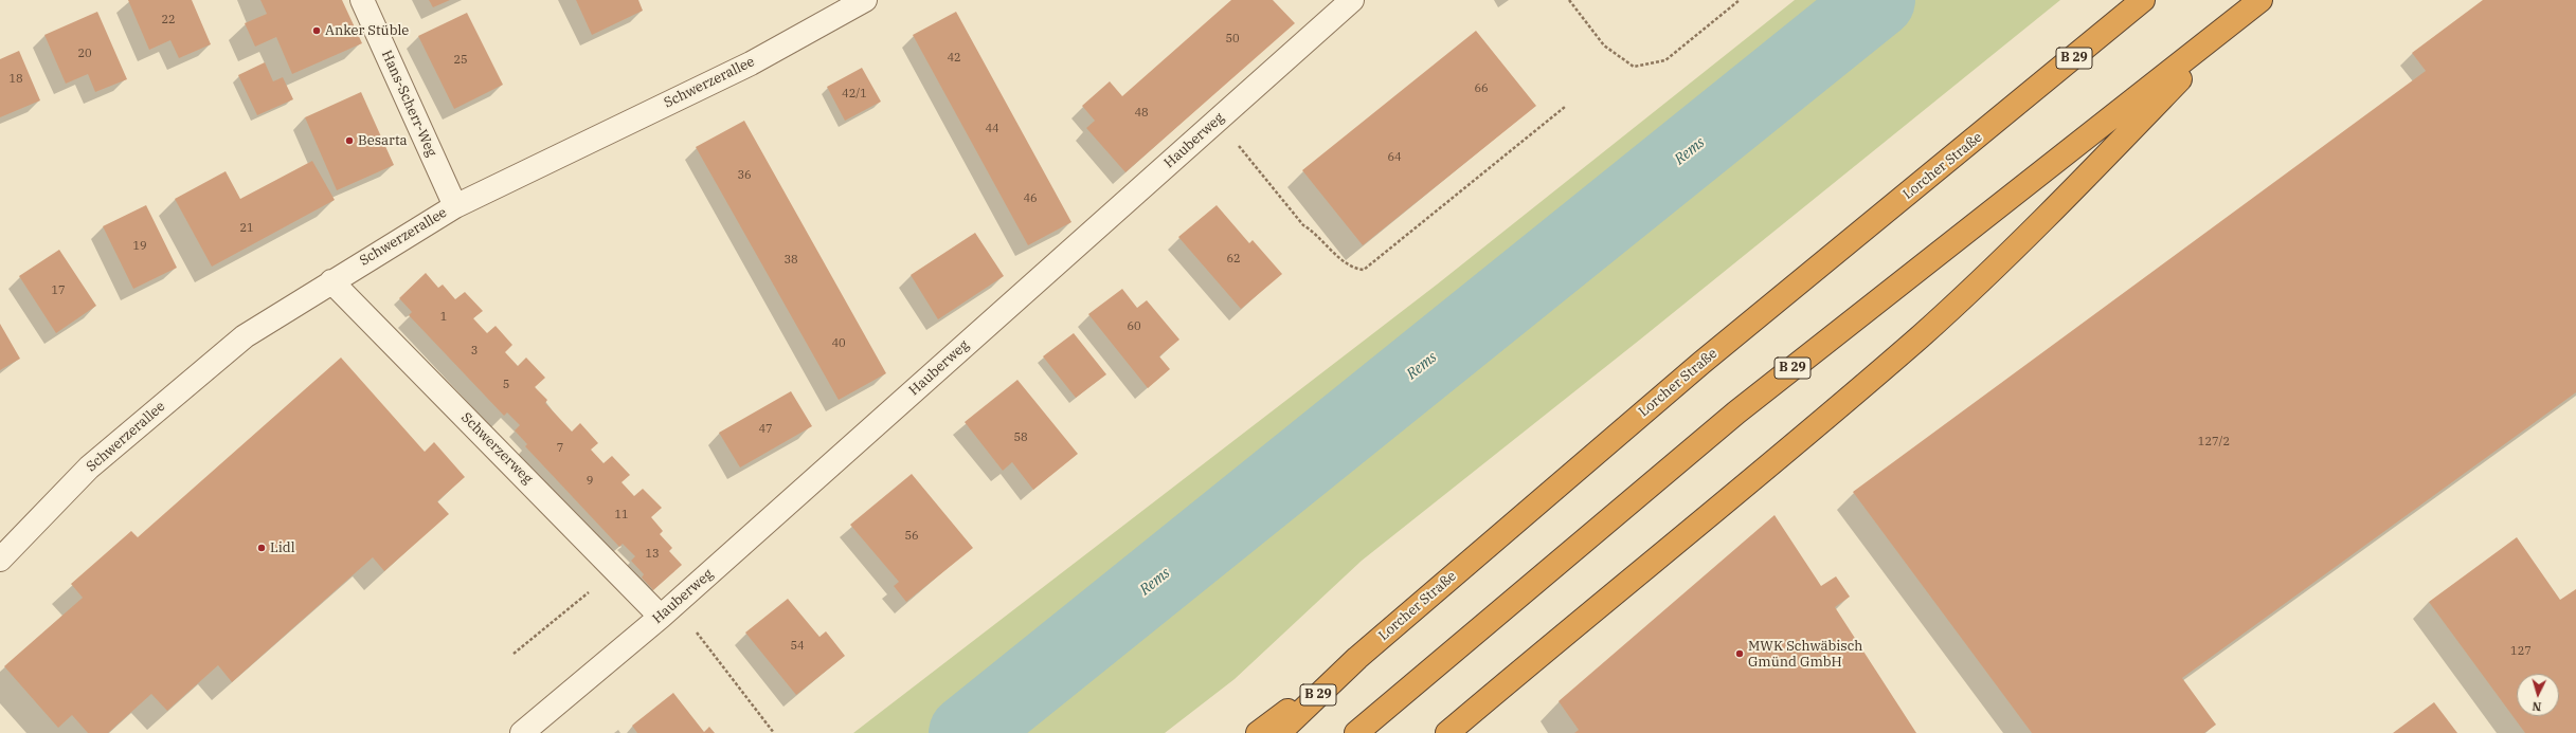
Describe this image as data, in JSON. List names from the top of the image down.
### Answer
{
  "streets": {
    "highway": ["B 29", "Lorcher Straße"],
    "street": [
      "Schwerzerallee",
      "Hans-Scherr-Weg",
      "Hauberweg",
      "Schwerzerweg"
    ]
  },
  "crossings": [
    ["B 29", "Lorcher Straße"],
    ["Schwerzerallee", "Hans-Scherr-Weg"],
    ["Schwerzerallee", "Schwerzerweg"],
    ["Hauberweg", "Schwerzerweg"]
  ],
  "water": ["Rems"],
  "places": [
    "Anker Stüble",
    "Besarta",
    "Lidl",
    "MWK Schwäbisch Gmünd GmbH"
  ],
  "house_numbers": [
    "22",
    "50",
    "20",
    "42",
    "25",
    "18",
    "66",
    "42/1",
    "48",
    "44",
    "64",
    "36",
    "46",
    "21",
    "19",
    "62",
    "38",
    "17",
    "1",
    "60",
    "40",
    "3",
    "5",
    "47",
    "58",
    "127/2",
    "7",
    "9",
    "11",
    "56",
    "13",
    "54",
    "127"
  ],
  "north": "bottom"
}
